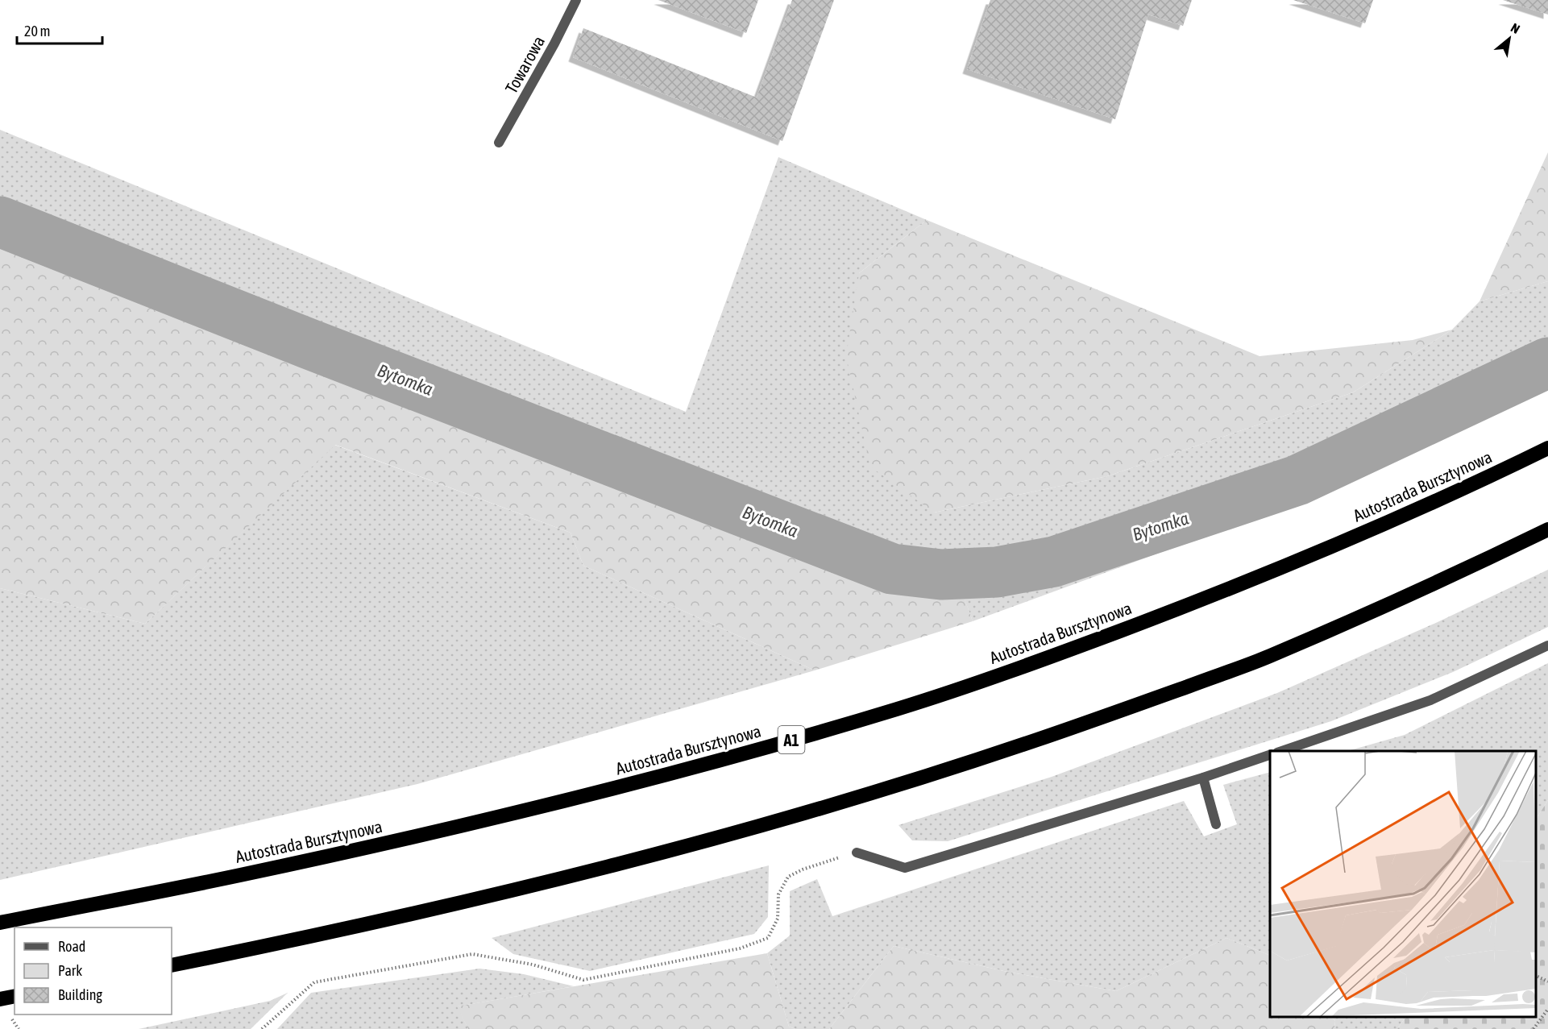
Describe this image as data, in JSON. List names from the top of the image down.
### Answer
{
  "streets": {
    "highway": ["Autostrada Bursztynowa", "A1"],
    "street": ["Towarowa"]
  },
  "water": ["Bytomka"],
  "legend": ["Road", "Park", "Building"],
  "scale_bar": "20 m",
  "north": "top right"
}
